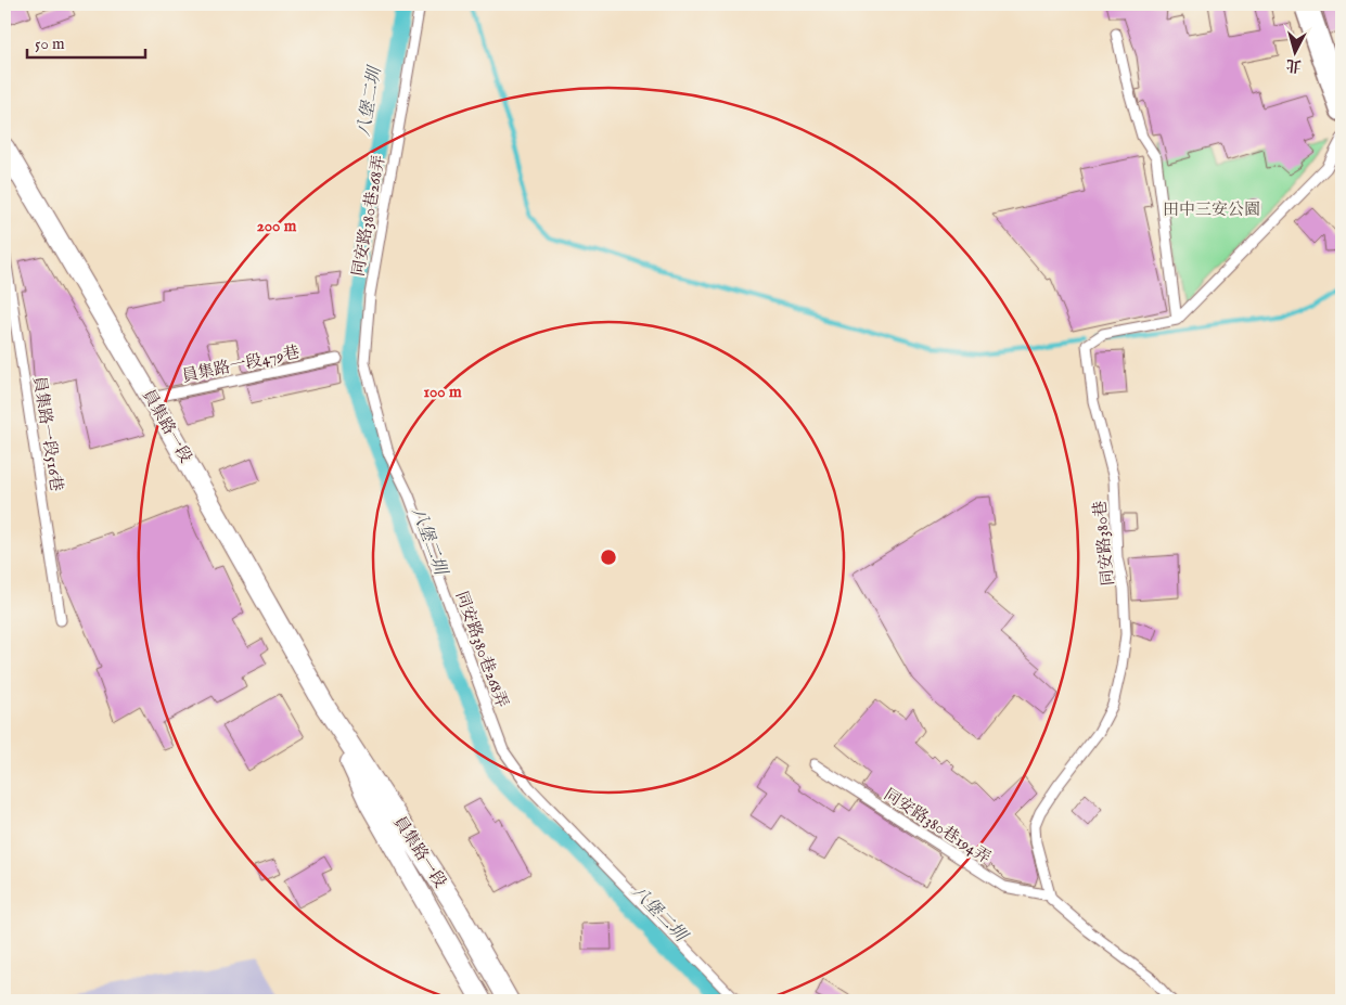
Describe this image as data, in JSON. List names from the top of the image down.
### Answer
{
  "streets": {
    "street": ["員集路一段"],
    "lane": [
      "同安路380巷268弄",
      "員集路一段479巷",
      "員集路一段516巷",
      "同安路380巷",
      "同安路380巷194弄"
    ]
  },
  "crossings": [
    ["員集路一段479巷", "員集路一段"],
    ["同安路380巷", "同安路380巷194弄"]
  ],
  "water": ["八堡二圳"],
  "parks": ["田中三安公園"],
  "scale_bar": "50 m",
  "north": "bottom",
  "rings": ["200 m", "100 m"]
}
